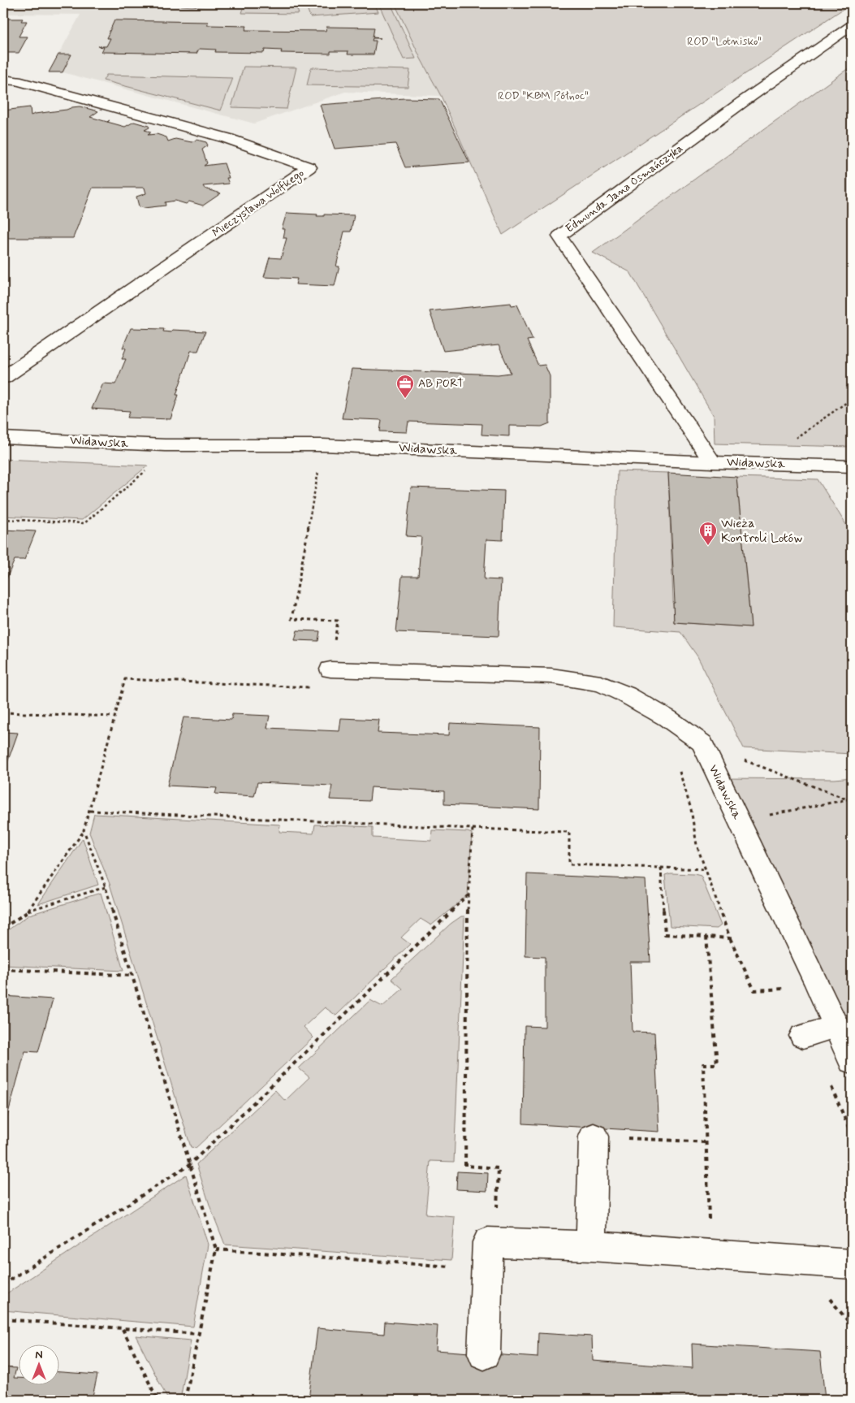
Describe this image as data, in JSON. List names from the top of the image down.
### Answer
{
  "streets": {
    "street": ["Edmunda Jana Osmańczyka", "Mieczysława Wolfkego", "Widawska"]
  },
  "crossings": [
    ["Edmunda Jana Osmańczyka", "Widawska"]
  ],
  "parks": ["ROD \"Lotnisko\"", "ROD \"KBM Północ\""],
  "places": {
    "office": ["AB PORT"],
    "building": ["Wieża Kontroli Lotów"]
  },
  "north": "top"
}
